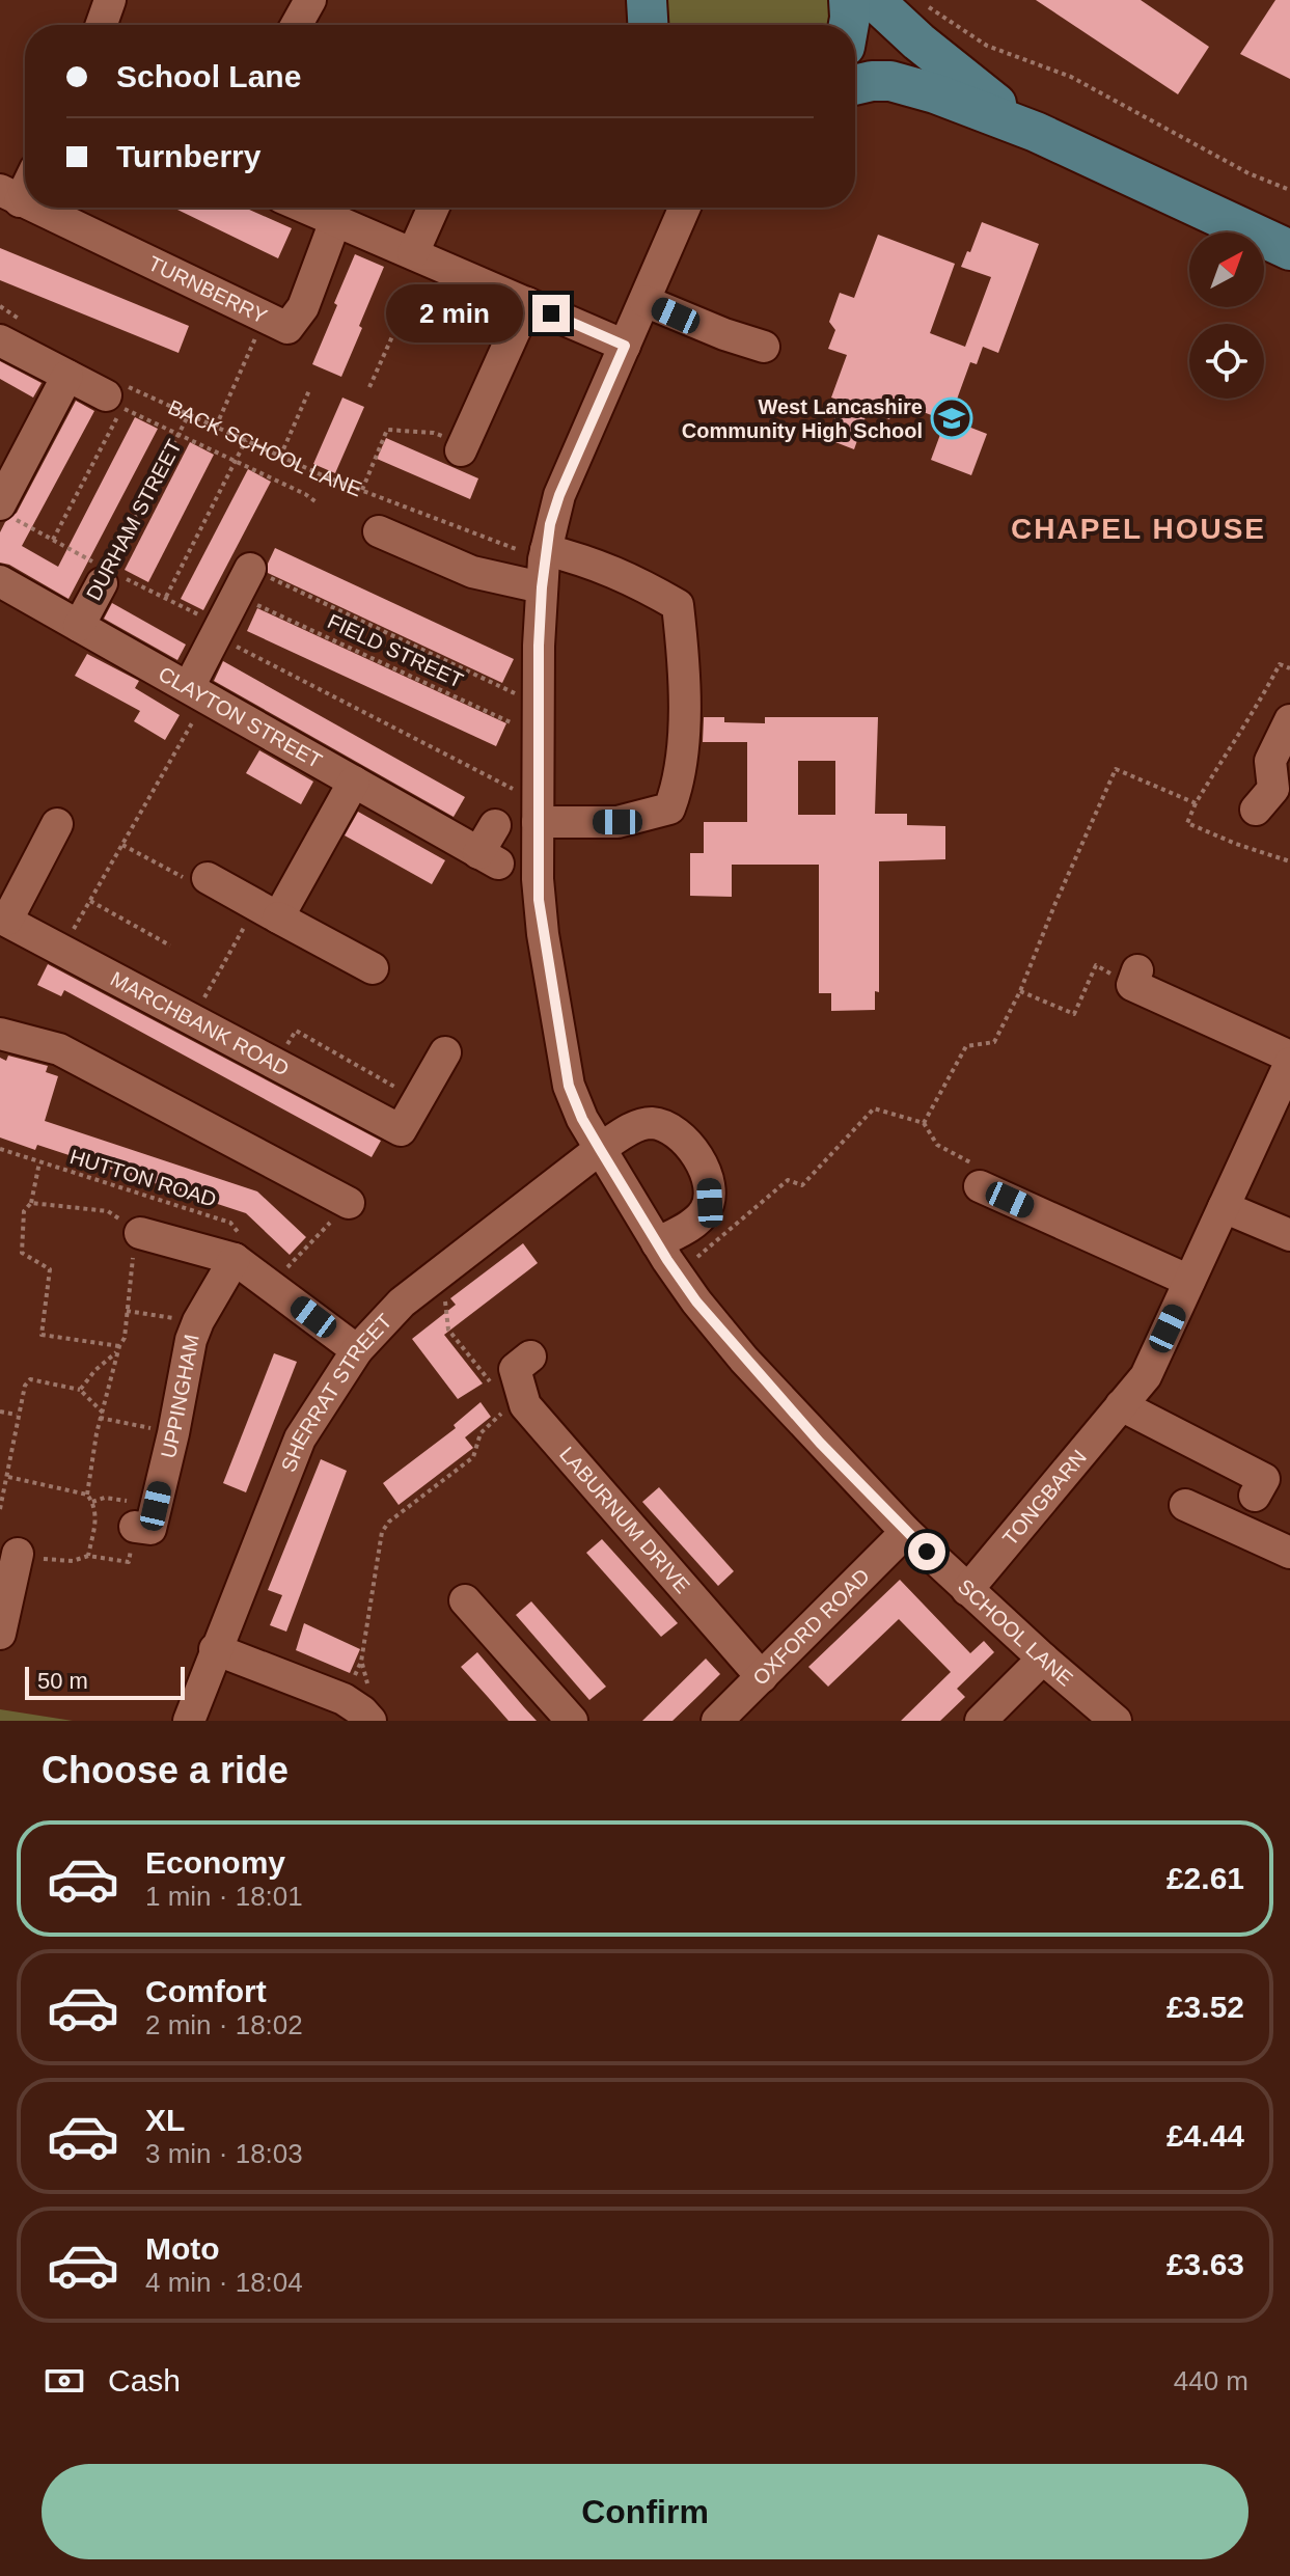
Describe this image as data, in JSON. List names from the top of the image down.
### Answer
{
  "streets": {
    "street": [
      "TURNBERRY",
      "DURHAM STREET",
      "CLAYTON STREET",
      "MARCHBANK ROAD",
      "SHERRAT STREET",
      "UPPINGHAM",
      "TONGBARN",
      "LABURNUM DRIVE",
      "OXFORD ROAD",
      "SCHOOL LANE"
    ],
    "path": ["BACK SCHOOL LANE", "FIELD STREET", "HUTTON ROAD"]
  },
  "crossings": [
    ["BACK SCHOOL LANE", "DURHAM STREET"],
    ["BACK SCHOOL LANE", "SCHOOL LANE"],
    ["DURHAM STREET", "CLAYTON STREET"],
    ["FIELD STREET", "SCHOOL LANE"],
    ["HUTTON ROAD", "UPPINGHAM"],
    ["SHERRAT STREET", "SCHOOL LANE"],
    ["TONGBARN", "SCHOOL LANE"],
    ["LABURNUM DRIVE", "OXFORD ROAD"],
    ["OXFORD ROAD", "SCHOOL LANE"]
  ],
  "districts": ["CHAPEL HOUSE"],
  "places": {
    "school or university": ["West Lancashire Community High School"]
  },
  "scale_bar": "50 m",
  "north": "top right",
  "page": {
    "banner": ["School Lane", "Turnberry"],
    "bubble": "2 min",
    "scale": "50 m",
    "heading": "Choose a ride",
    "list": [
      {
        "name": "Economy",
        "note": "1 min · 18:01",
        "value": "£2.61"
      },
      {
        "name": "Comfort",
        "note": "2 min · 18:02",
        "value": "£3.52"
      },
      {
        "name": "XL",
        "note": "3 min · 18:03",
        "value": "£4.44"
      },
      {
        "name": "Moto",
        "note": "4 min · 18:04",
        "value": "£3.63"
      }
    ],
    "pay": ["Cash", "440 m"],
    "buttons": "Confirm"
  }
}
